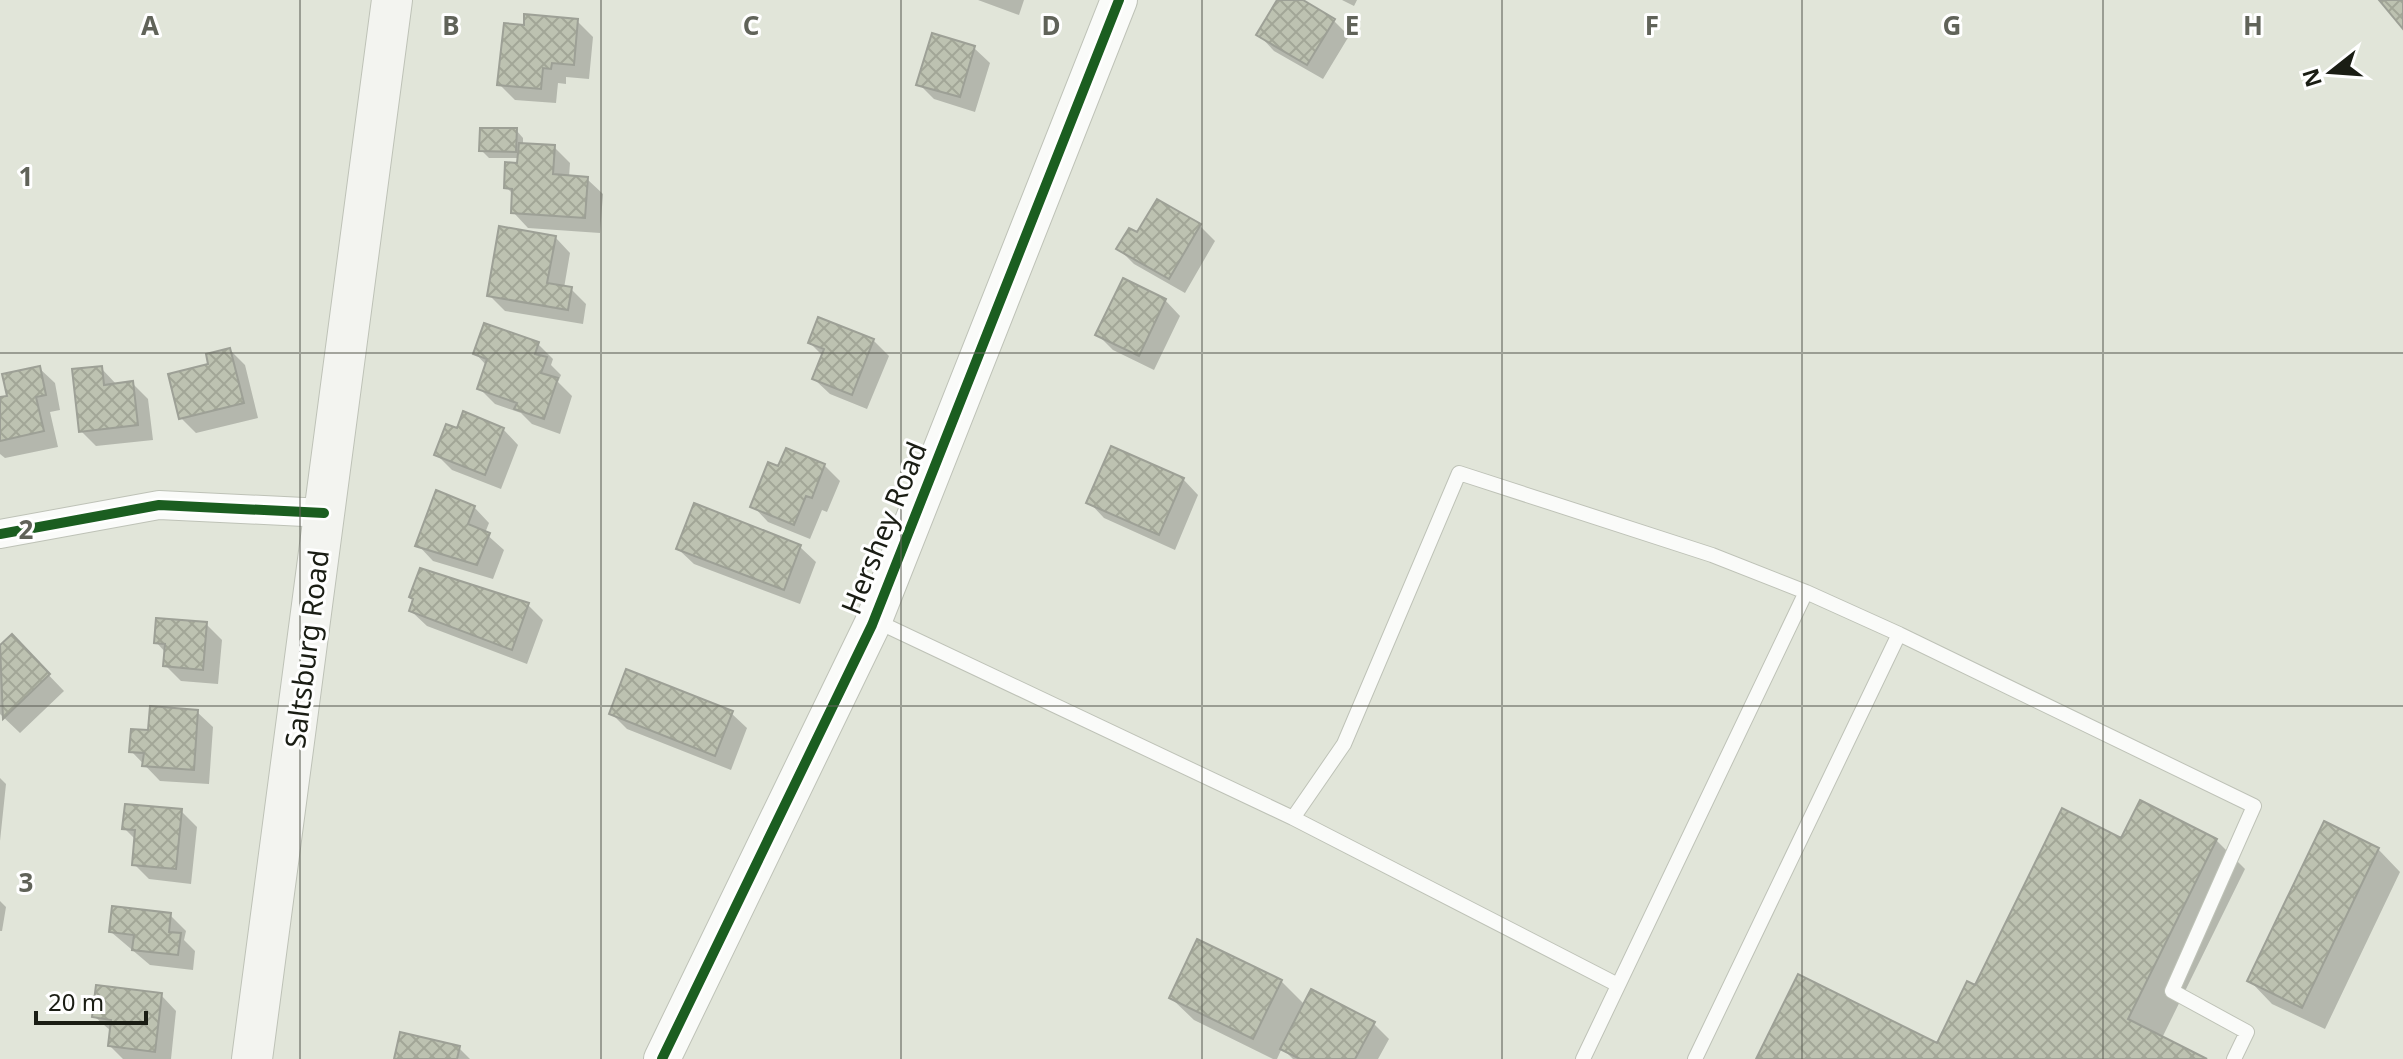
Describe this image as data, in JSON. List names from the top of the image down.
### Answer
{
  "streets": {
    "main road": ["Saltsburg Road"],
    "street": ["Hershey Road"]
  },
  "scale_bar": "20 m",
  "north": "left",
  "grid": {
    "columns": [
      "A",
      "B",
      "C",
      "D",
      "E",
      "F",
      "G",
      "H"
    ],
    "rows": ["1", "2", "3"]
  }
}
